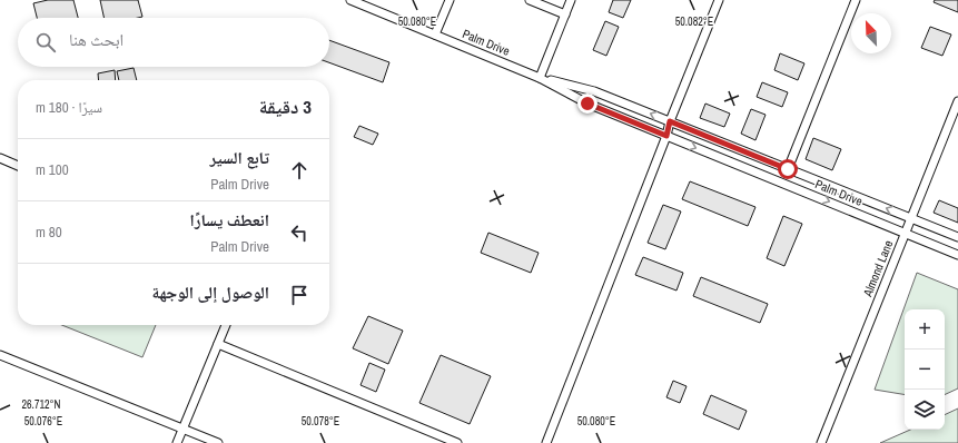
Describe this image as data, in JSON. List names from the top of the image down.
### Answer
{
  "streets": {
    "street": ["Palm Drive", "Almond Lane"]
  },
  "crossings": [
    ["Palm Drive", "Almond Lane"]
  ],
  "north": "top left",
  "page": {
    "search": "ابحث هنا",
    "heading": ["3 دقيقة", "سيرًا · 180 m"],
    "list": [
      ["تابع السير", "Palm Drive", "100 m"],
      ["انعطف يسارًا", "Palm Drive", "80 m"],
      "الوصول إلى الوجهة"
    ],
    "map_buttons": ["+", "−"]
  },
  "coordinates": [
    "50.080°E",
    "50.082°E",
    "26.712°N",
    "50.076°E",
    "50.078°E"
  ]
}
